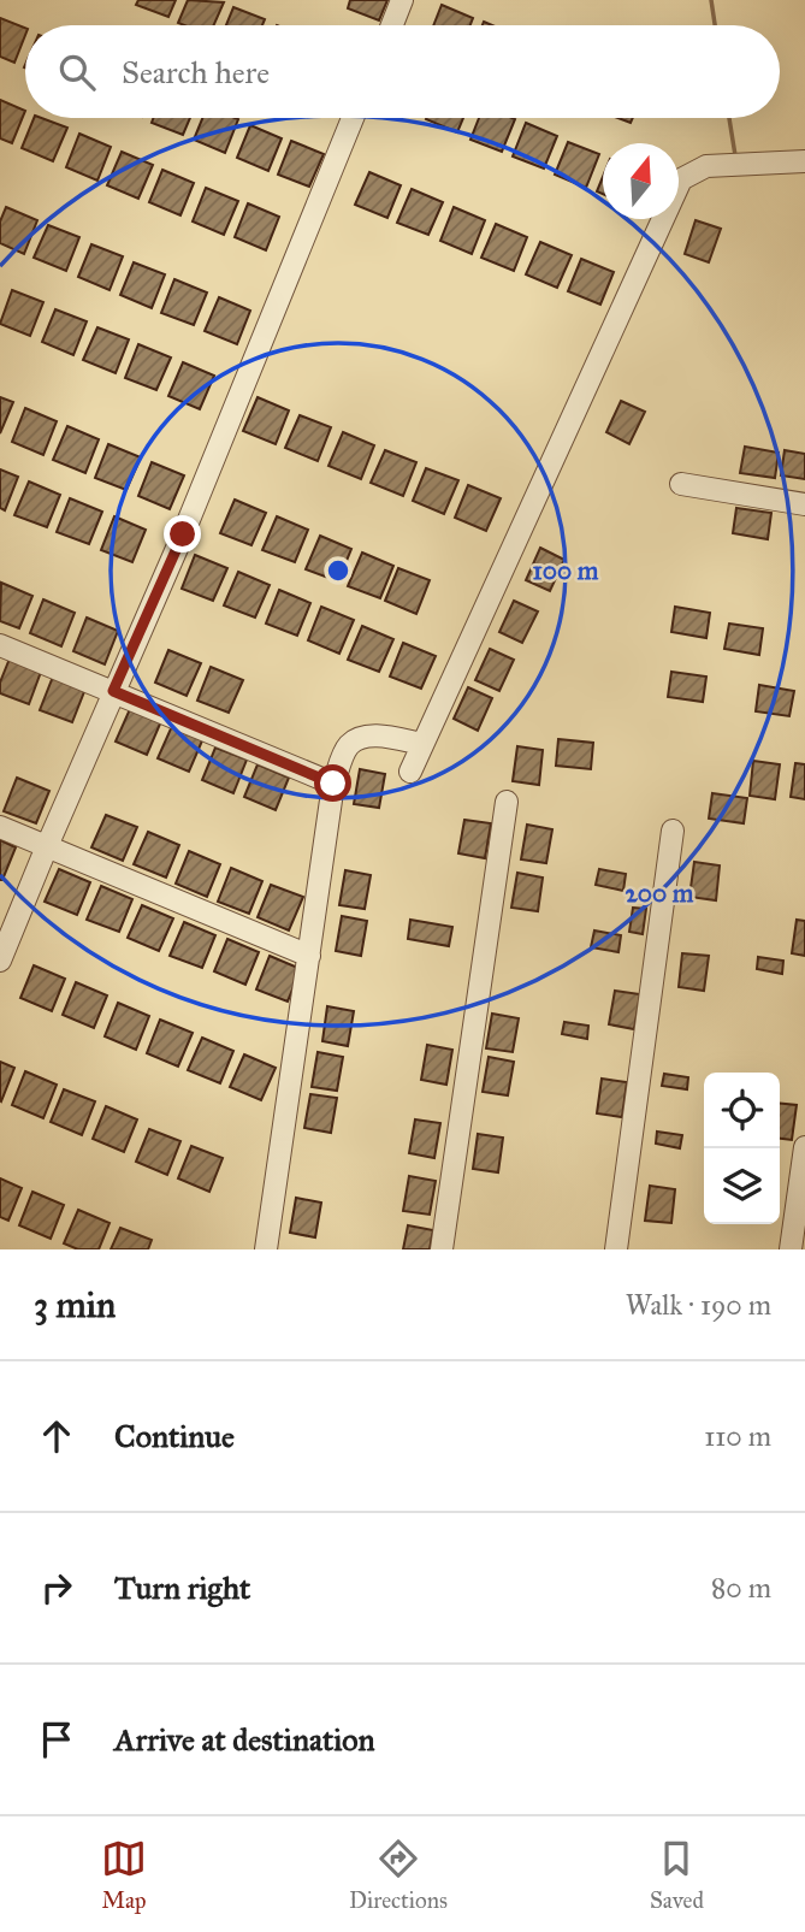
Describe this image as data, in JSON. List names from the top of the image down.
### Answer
{
  "north": "top",
  "page": {
    "search": "Search here",
    "heading": ["3 min", "Walk · 190 m"],
    "list": [
      ["Continue", "110 m"],
      ["Turn right", "80 m"],
      "Arrive at destination"
    ],
    "nav": ["Map", "Directions", "Saved"]
  },
  "rings": ["100 m", "200 m"]
}
